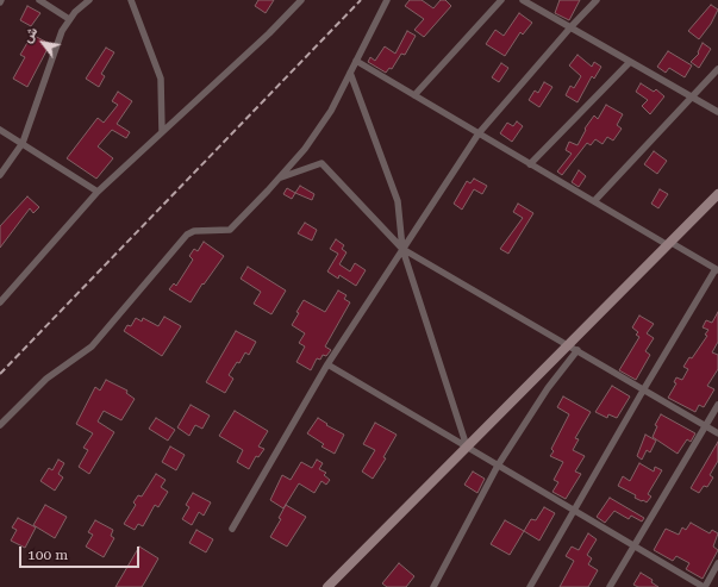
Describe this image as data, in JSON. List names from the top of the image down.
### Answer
{
  "scale_bar": "100 m",
  "north": "top left"
}
